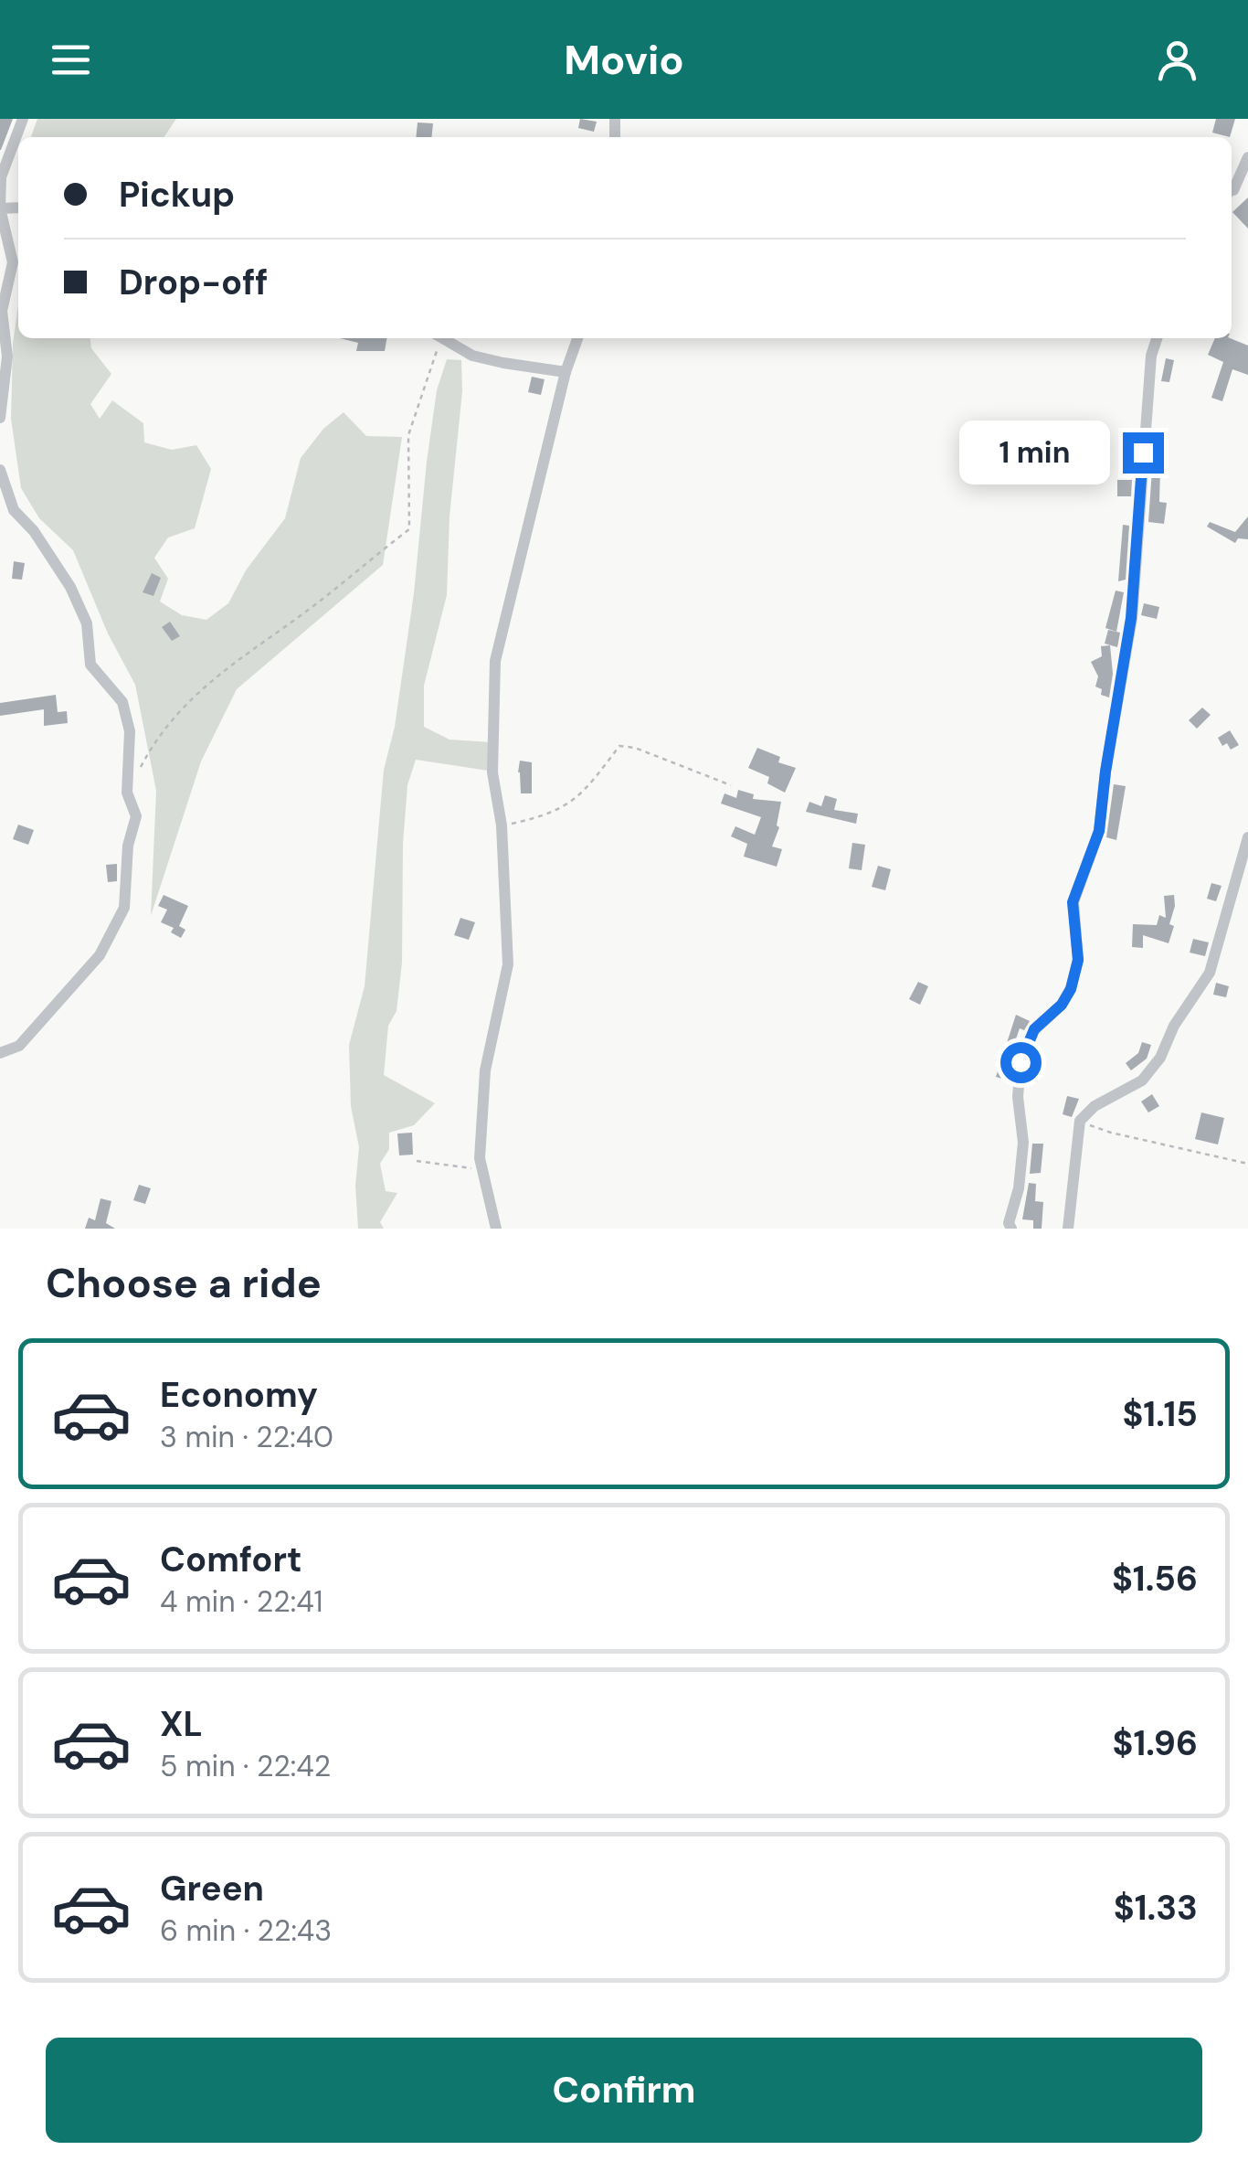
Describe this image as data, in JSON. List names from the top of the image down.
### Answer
{
  "page": {
    "header": "Movio",
    "banner": ["Pickup", "Drop-off"],
    "bubble": "1 min",
    "heading": "Choose a ride",
    "list": [
      {
        "name": "Economy",
        "note": "3 min · 22:40",
        "value": "$1.15"
      },
      {
        "name": "Comfort",
        "note": "4 min · 22:41",
        "value": "$1.56"
      },
      {
        "name": "XL",
        "note": "5 min · 22:42",
        "value": "$1.96"
      },
      {
        "name": "Green",
        "note": "6 min · 22:43",
        "value": "$1.33"
      }
    ],
    "buttons": "Confirm"
  }
}
